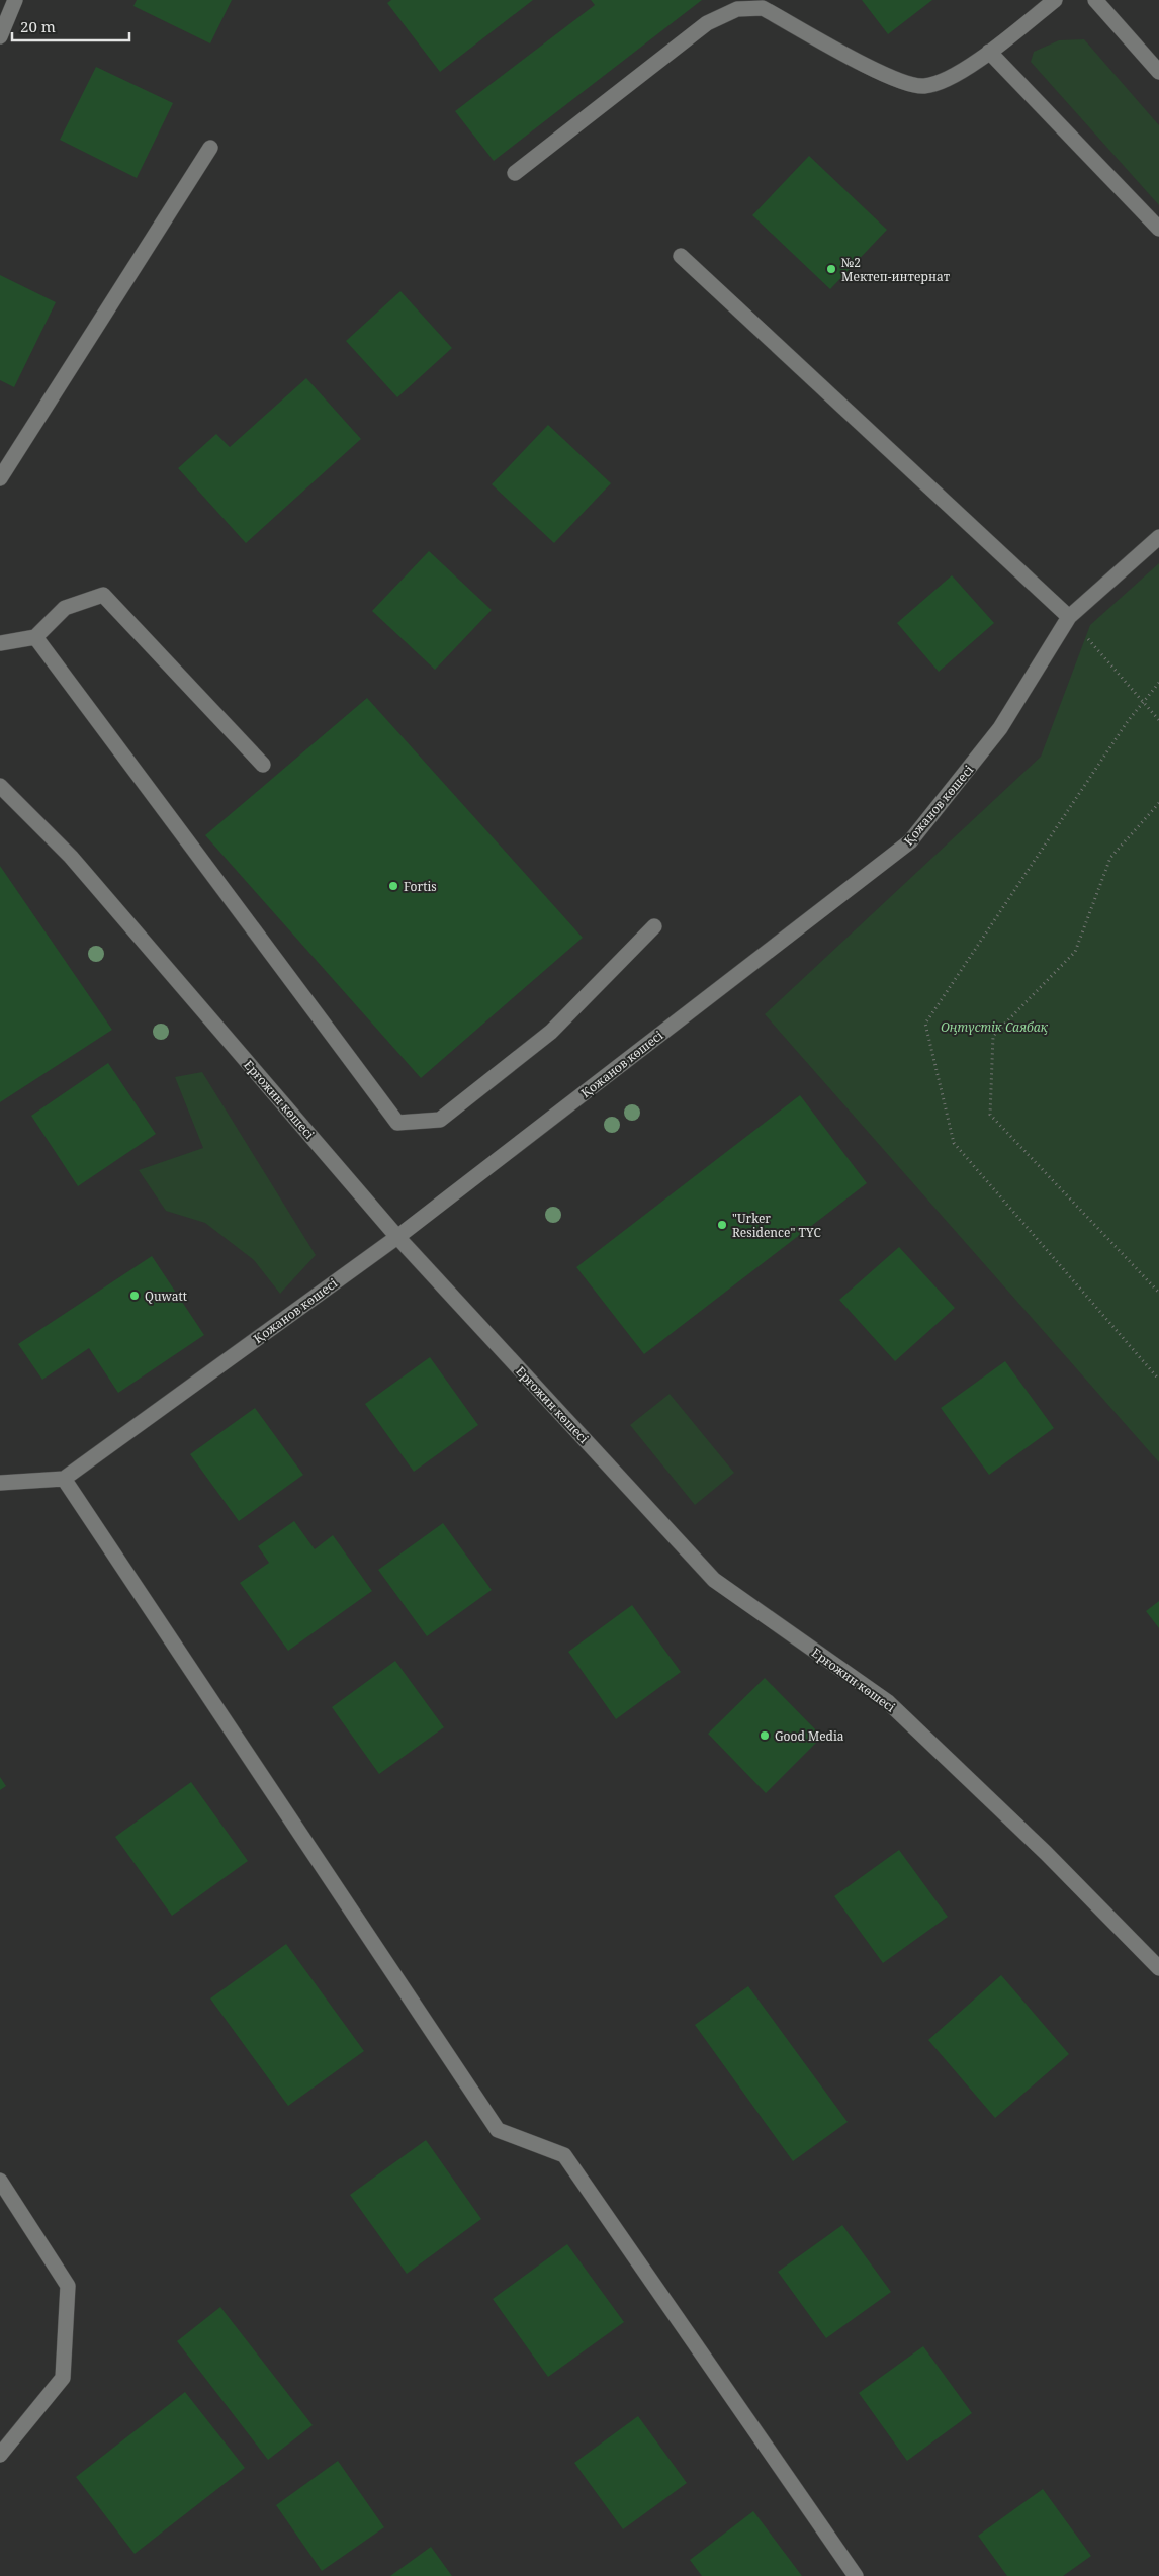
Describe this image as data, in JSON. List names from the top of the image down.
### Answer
{
  "streets": {
    "street": ["Қожанов көшесі", "Ерғожин көшесі"]
  },
  "crossings": [
    ["Қожанов көшесі", "Ерғожин көшесі"]
  ],
  "parks": ["Оңтүстік Саябақ"],
  "places": [
    "№2 Мектеп-интернат",
    "Fortis",
    "\"Urker Residence\" ТҮС",
    "Quwatt",
    "Good Media"
  ],
  "scale_bar": "20 m"
}
